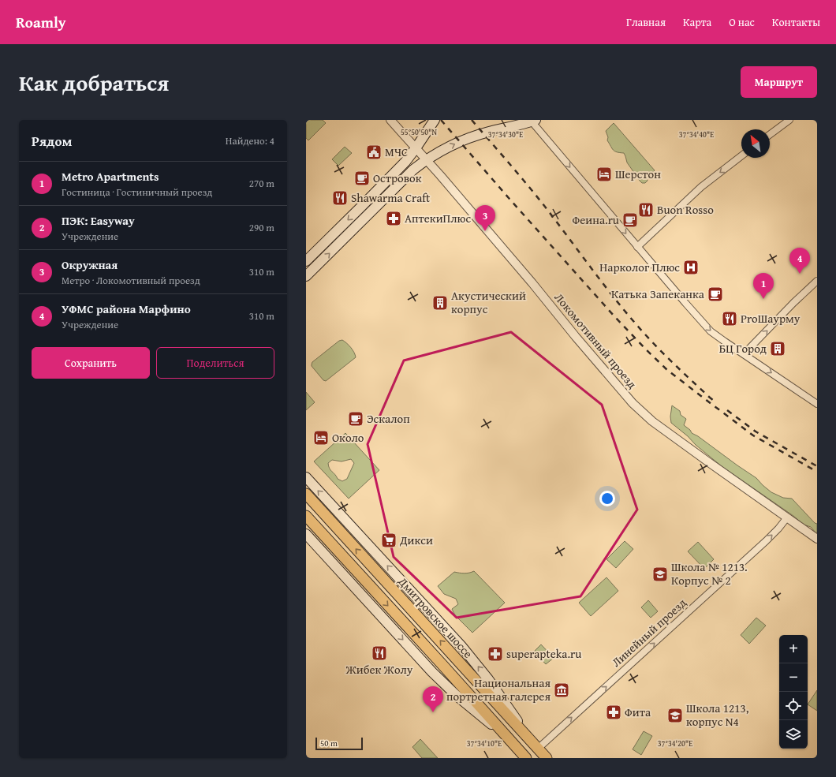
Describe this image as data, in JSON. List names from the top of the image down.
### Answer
{
  "streets": {
    "main road": ["Дмитровское шоссе"],
    "street": ["Локомотивный проезд", "Линейный проезд"]
  },
  "crossings": [
    ["Локомотивный проезд", "Линейный проезд"],
    ["Дмитровское шоссе", "Линейный проезд"]
  ],
  "one_way": ["Линейный проезд"],
  "places": {
    "public building": ["МЧС"],
    "hotel": ["Шерстон", "Около"],
    "cafe": [
      "Островок",
      "Феина.ru",
      "Катька Запеканка",
      "Эскалоп"
    ],
    "restaurant": [
      "Shawarma Craft",
      "Buon Rosso",
      "ProШаурму",
      "Жибек Жолу"
    ],
    "pharmacy": ["АптекиПлюс", "superapteka.ru", "Фита"],
    "hospital": ["Нарколог Плюс"],
    "building": ["Акустический корпус", "БЦ Город"],
    "supermarket": ["Дикси"],
    "school or university": ["Школа № 1213. Корпус № 2", "Школа 1213, корпус N4"],
    "museum": ["Национальная портретная галерея"]
  },
  "scale_bar": "50 m",
  "north": "top left",
  "page": {
    "header": "Roamly",
    "nav": [
      "Главная",
      "Карта",
      "О нас",
      "Контакты"
    ],
    "title": "Как добраться",
    "buttons": [
      "Маршрут",
      ["Сохранить", "Поделиться"]
    ],
    "heading": ["Рядом", "Найдено: 4"],
    "list": [
      {
        "mark": "1",
        "name": "Metro Apartments",
        "note": "Гостиница · Гостиничный проезд",
        "value": "270 m"
      },
      {
        "mark": "2",
        "name": "ПЭК: Easyway",
        "note": "Учреждение",
        "value": "290 m"
      },
      {
        "mark": "3",
        "name": "Окружная",
        "note": "Метро · Локомотивный проезд",
        "value": "310 m"
      },
      {
        "mark": "4",
        "name": "УФМС района Марфино",
        "note": "Учреждение",
        "value": "310 m"
      }
    ],
    "pins": [
      "3",
      "4",
      "1",
      "2"
    ],
    "map_buttons": ["+", "−"],
    "scale": "50 m"
  },
  "coordinates": [
    "55°50'50\"N",
    "37°34'30\"E",
    "37°34'40\"E",
    "37°34'10\"E",
    "37°34'20\"E"
  ]
}
